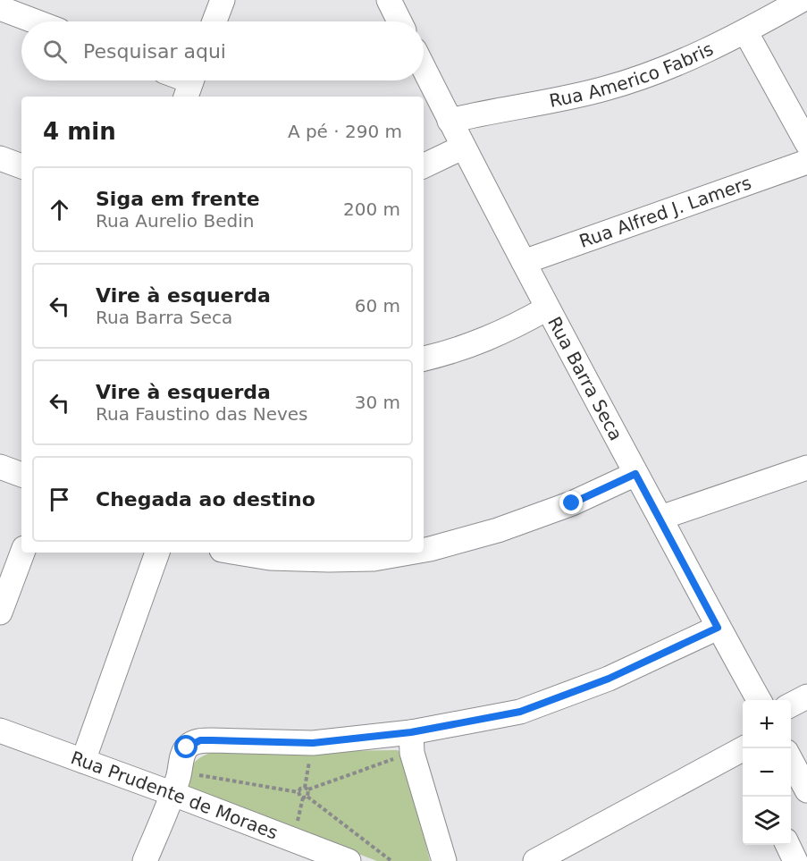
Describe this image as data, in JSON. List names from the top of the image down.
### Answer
{
  "streets": {
    "street": [
      "Rua Americo Fabris",
      "Rua Alfred J. Lamers",
      "Rua Barra Seca",
      "Rua Prudente de Moraes"
    ]
  },
  "crossings": [
    ["Rua Americo Fabris", "Rua Barra Seca"],
    ["Rua Alfred J. Lamers", "Rua Barra Seca"]
  ],
  "page": {
    "search": "Pesquisar aqui",
    "heading": ["4 min", "A pé · 290 m"],
    "list": [
      ["Siga em frente", "Rua Aurelio Bedin", "200 m"],
      ["Vire à esquerda", "Rua Barra Seca", "60 m"],
      ["Vire à esquerda", "Rua Faustino das Neves", "30 m"],
      "Chegada ao destino"
    ],
    "map_buttons": ["+", "−"]
  }
}
